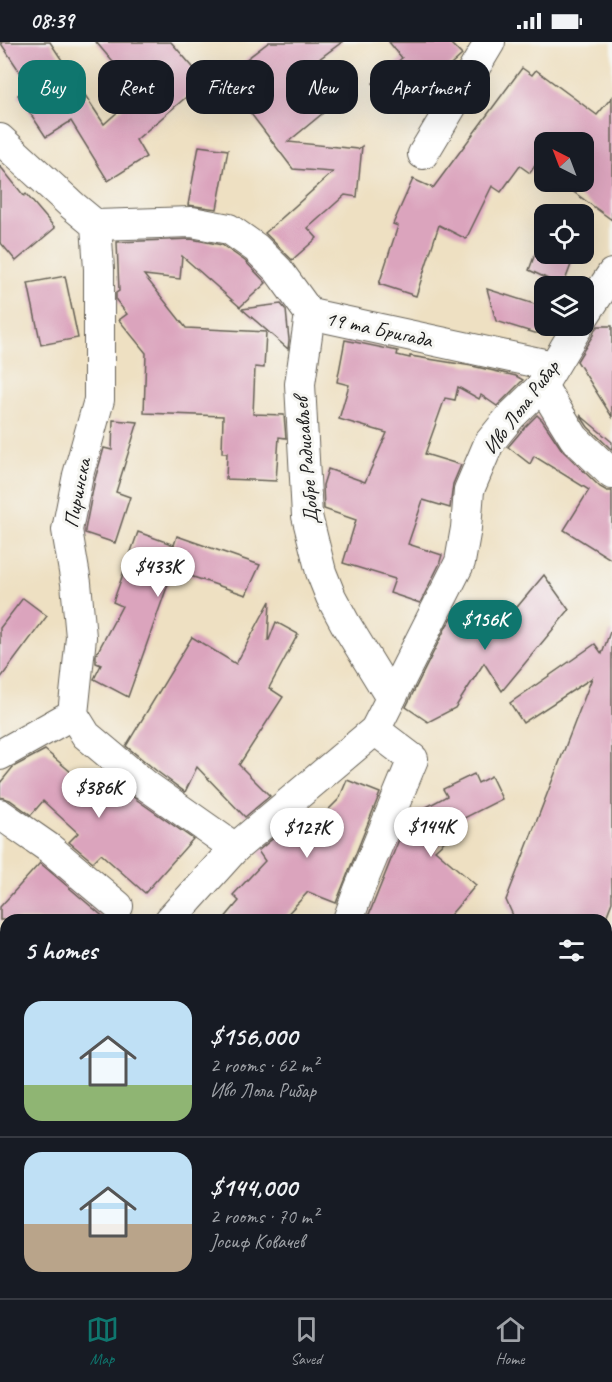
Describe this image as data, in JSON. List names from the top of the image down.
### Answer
{
  "streets": {
    "street": [
      "19 та Бригада",
      "Иво Лола Рибар",
      "Добре Радисављев",
      "Пиринска"
    ]
  },
  "crossings": [
    ["19 та Бригада", "Иво Лола Рибар"],
    ["19 та Бригада", "Добре Радисављев"],
    ["19 та Бригада", "Пиринска"],
    ["Иво Лола Рибар", "Добре Радисављев"]
  ],
  "north": "top left",
  "page": {
    "status": "08:39",
    "chip": [
      "Buy",
      "Rent",
      "Filters",
      "New",
      "Apartment"
    ],
    "price": [
      "$433K",
      "$156K",
      "$386K",
      "$144K",
      "$127K"
    ],
    "heading": "5 homes",
    "list": [
      {
        "name": "$156,000",
        "note": "2 rooms · 62 m² · Иво Лола Рибар"
      },
      {
        "name": "$144,000",
        "note": "2 rooms · 70 m² · Јосиф Ковачев"
      }
    ],
    "tabs": ["Map", "Saved", "Home"]
  }
}
